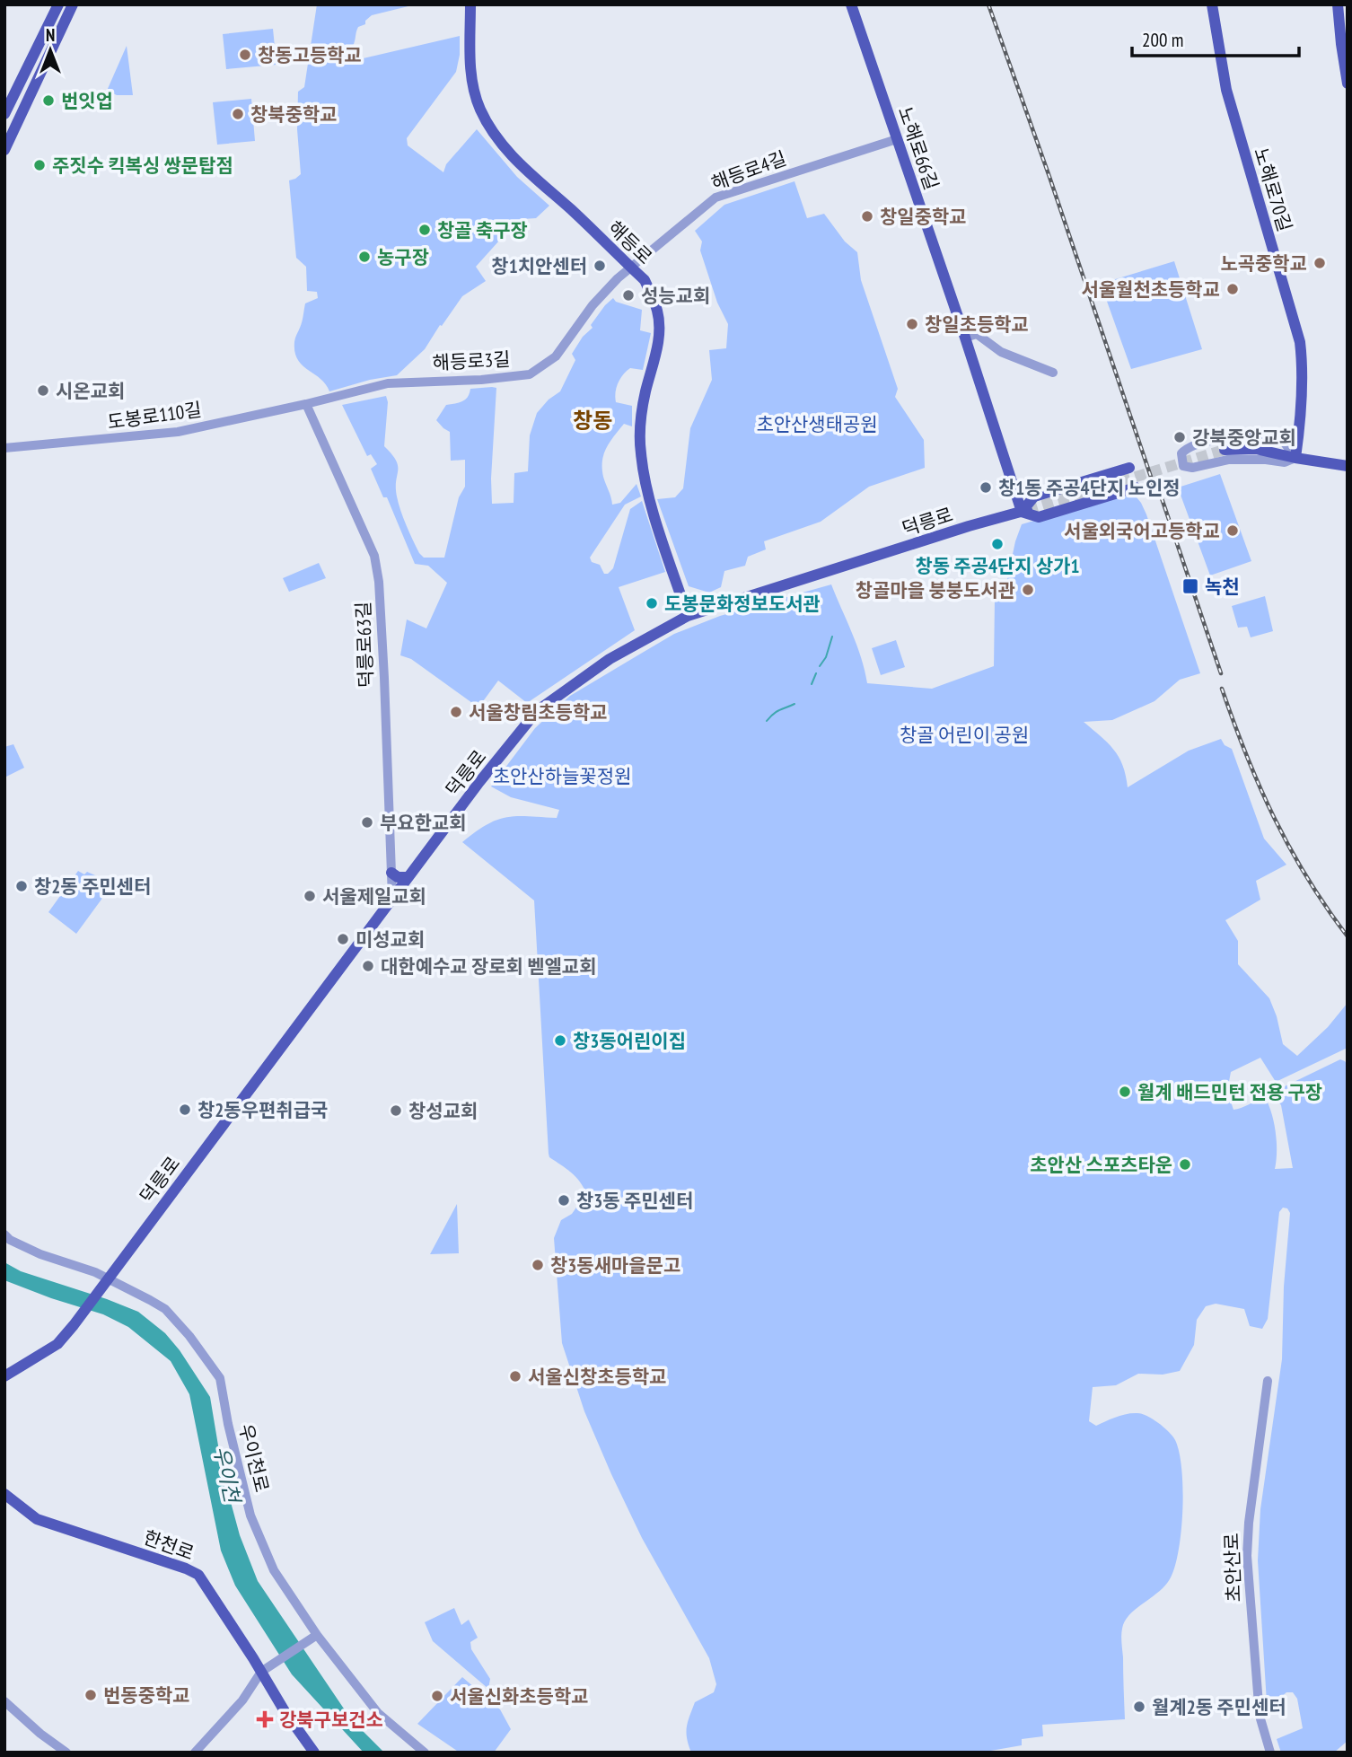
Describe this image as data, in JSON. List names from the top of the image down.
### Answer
{
  "streets": {
    "main road": [
      "노해로66길",
      "노해로70길",
      "해등로",
      "덕릉로",
      "한천로"
    ],
    "street": [
      "해등로4길",
      "해등로3길",
      "도봉로110길",
      "덕릉로63길",
      "우이천로",
      "초안산로"
    ]
  },
  "crossings": [
    ["노해로66길", "해등로4길"],
    ["노해로66길", "덕릉로"],
    ["해등로4길", "해등로"],
    ["해등로4길", "해등로3길"],
    ["해등로", "해등로3길"],
    ["해등로", "덕릉로"],
    ["해등로3길", "도봉로110길"],
    ["해등로3길", "덕릉로63길"],
    ["도봉로110길", "덕릉로63길"],
    ["덕릉로", "덕릉로63길"],
    ["덕릉로", "우이천로"]
  ],
  "districts": ["창동"],
  "water": ["우이천"],
  "parks": ["초안산생태공원", "창골 어린이 공원", "초안산하늘꽃정원"],
  "places": {
    "other": [
      "창동고등학교",
      "번잇업",
      "창북중학교",
      "주짓수 킥복싱 쌍문탑점",
      "창일중학교",
      "창골 축구장",
      "농구장",
      "노곡중학교",
      "창1치안센터",
      "서울월천초등학교",
      "성능교회",
      "창일초등학교",
      "시온교회",
      "강북중앙교회",
      "창1동 주공4단지 노인정",
      "서울외국어고등학교",
      "창동 주공4단지 상가1",
      "창골마을 붕붕도서관",
      "도봉문화정보도서관",
      "서울창림초등학교",
      "부요한교회",
      "창2동 주민센터",
      "서울제일교회",
      "미성교회",
      "대한예수교 장로회 벧엘교회",
      "창3동어린이집",
      "월계 배드민턴 전용 구장",
      "창2동우편취급국",
      "창성교회",
      "초안산 스포츠타운",
      "창3동 주민센터",
      "창3동새마을문고",
      "서울신창초등학교",
      "번동중학교",
      "서울신화초등학교",
      "월계2동 주민센터"
    ],
    "transit": ["녹천"],
    "health": ["강북구보건소"]
  },
  "scale_bar": "200 m",
  "north": "top"
}
